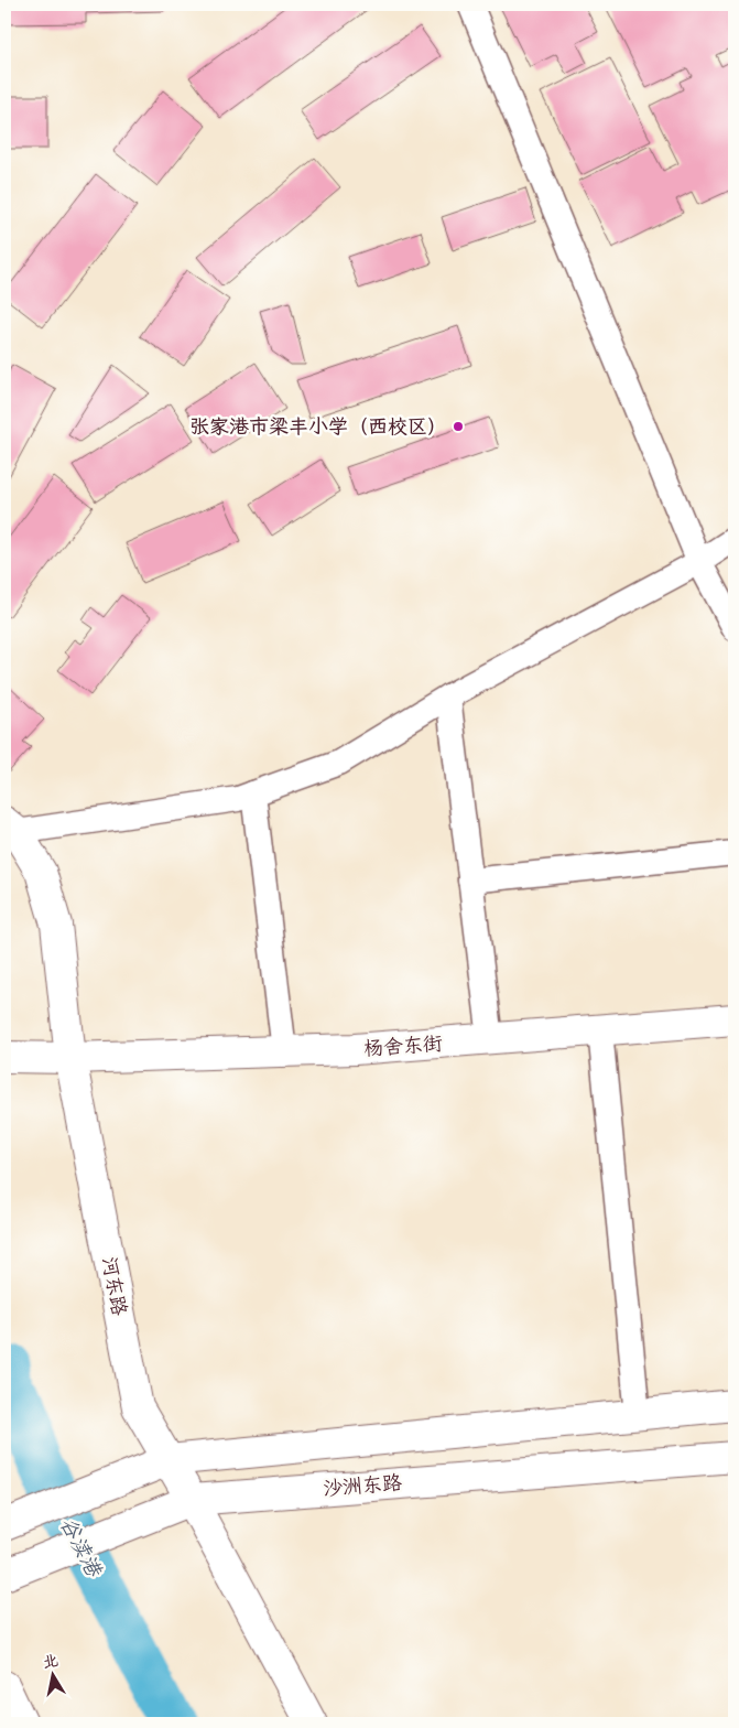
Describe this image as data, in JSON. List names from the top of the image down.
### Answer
{
  "streets": {
    "street": ["杨舍东街", "河东路", "沙洲东路"]
  },
  "crossings": [
    ["杨舍东街", "河东路"],
    ["河东路", "沙洲东路"]
  ],
  "water": ["谷渎港"],
  "places": ["张家港市梁丰小学（西校区）"],
  "north": "top"
}
